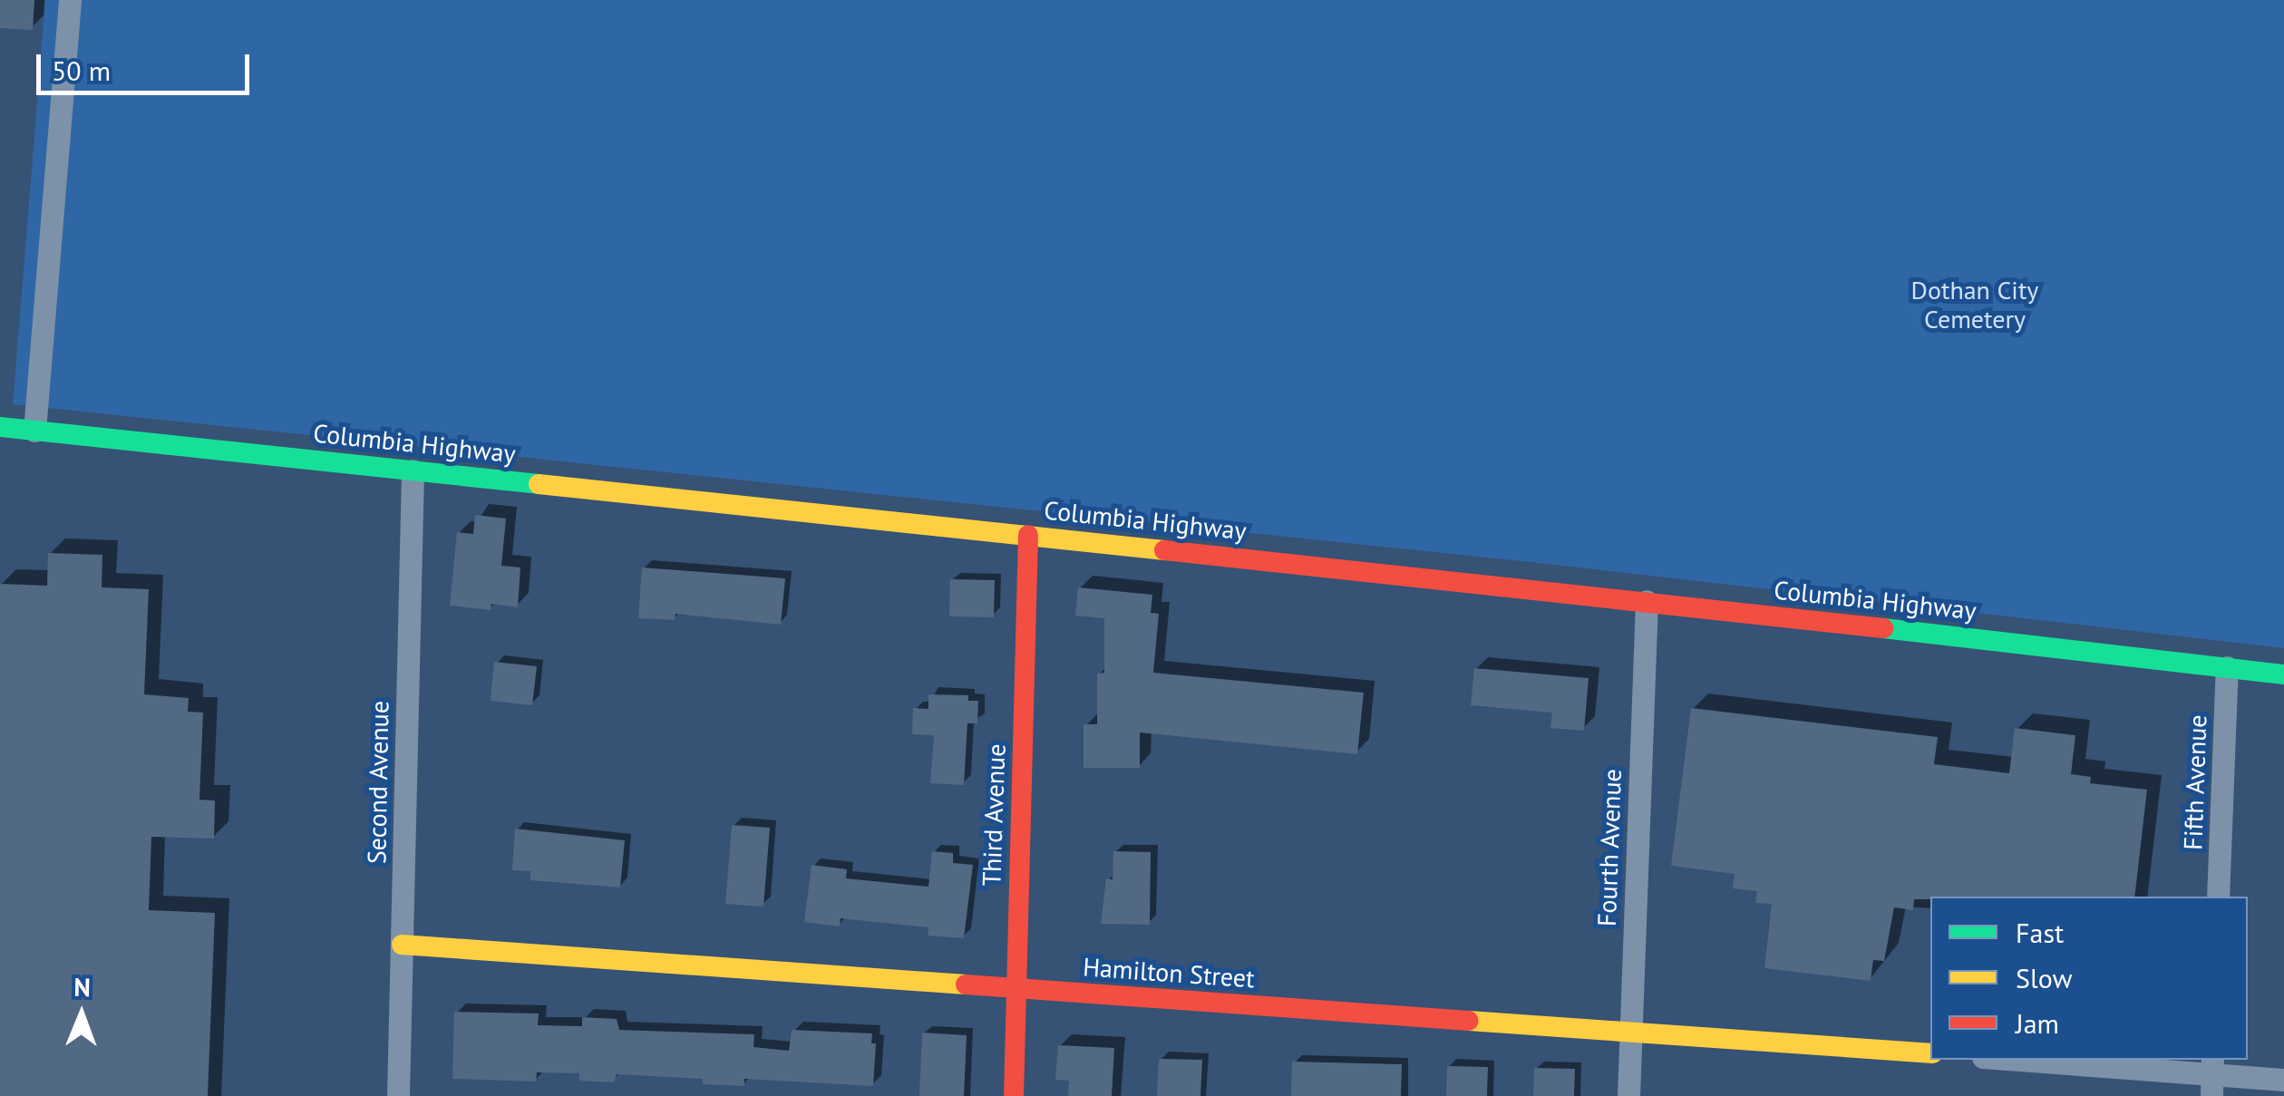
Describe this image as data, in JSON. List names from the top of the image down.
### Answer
{
  "streets": {
    "main road": ["Columbia Highway", "Third Avenue", "Hamilton Street"],
    "street": ["Second Avenue", "Fifth Avenue", "Fourth Avenue"]
  },
  "crossings": [
    ["Columbia Highway", "Second Avenue"],
    ["Columbia Highway", "Fifth Avenue"],
    ["Columbia Highway", "Third Avenue"],
    ["Columbia Highway", "Fourth Avenue"],
    ["Second Avenue", "Hamilton Street"],
    ["Third Avenue", "Hamilton Street"],
    ["Fourth Avenue", "Hamilton Street"]
  ],
  "parks": ["Dothan City Cemetery"],
  "legend": ["Fast", "Slow", "Jam"],
  "scale_bar": "50 m",
  "north": "top"
}
